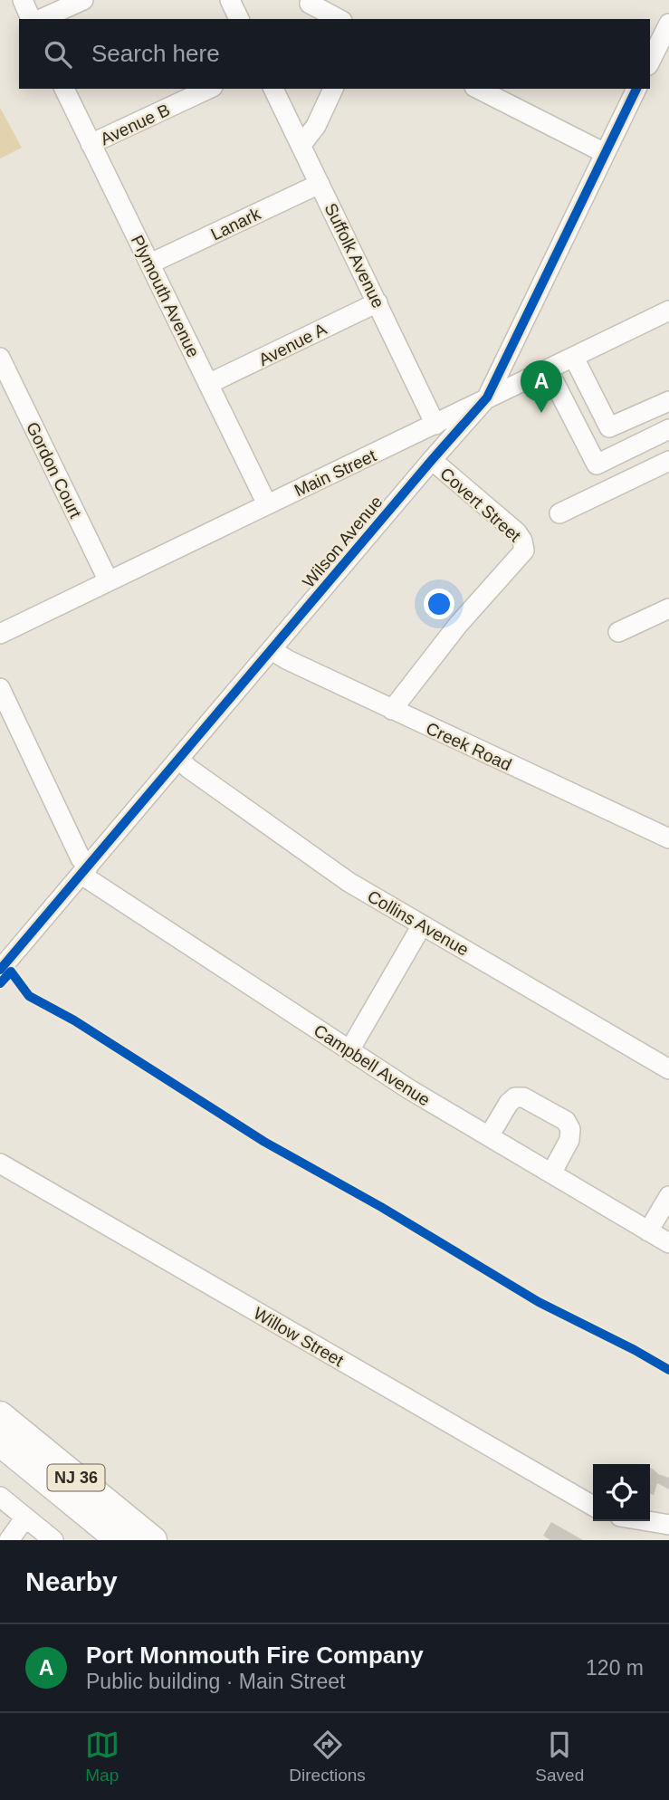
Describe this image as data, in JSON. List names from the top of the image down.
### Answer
{
  "streets": {
    "highway": ["NJ 36"],
    "street": [
      "Avenue B",
      "Lanark",
      "Suffolk Avenue",
      "Plymouth Avenue",
      "Avenue A",
      "Gordon Court",
      "Main Street",
      "Covert Street",
      "Wilson Avenue",
      "Creek Road",
      "Collins Avenue",
      "Campbell Avenue",
      "Willow Street"
    ]
  },
  "crossings": [
    ["Avenue B", "Plymouth Avenue"],
    ["Lanark", "Suffolk Avenue"],
    ["Lanark", "Plymouth Avenue"],
    ["Suffolk Avenue", "Avenue A"],
    ["Suffolk Avenue", "Main Street"],
    ["Plymouth Avenue", "Avenue A"],
    ["Plymouth Avenue", "Main Street"],
    ["Gordon Court", "Main Street"],
    ["Main Street", "Wilson Avenue"],
    ["Covert Street", "Wilson Avenue"],
    ["Covert Street", "Creek Road"],
    ["Wilson Avenue", "Creek Road"],
    ["Wilson Avenue", "Collins Avenue"],
    ["Wilson Avenue", "Campbell Avenue"]
  ],
  "page": {
    "search": "Search here",
    "pins": "A",
    "heading": "Nearby",
    "list": [
      {
        "mark": "A",
        "name": "Port Monmouth Fire Company",
        "note": "Public building · Main Street",
        "value": "120 m"
      }
    ],
    "nav": ["Map", "Directions", "Saved"]
  }
}
